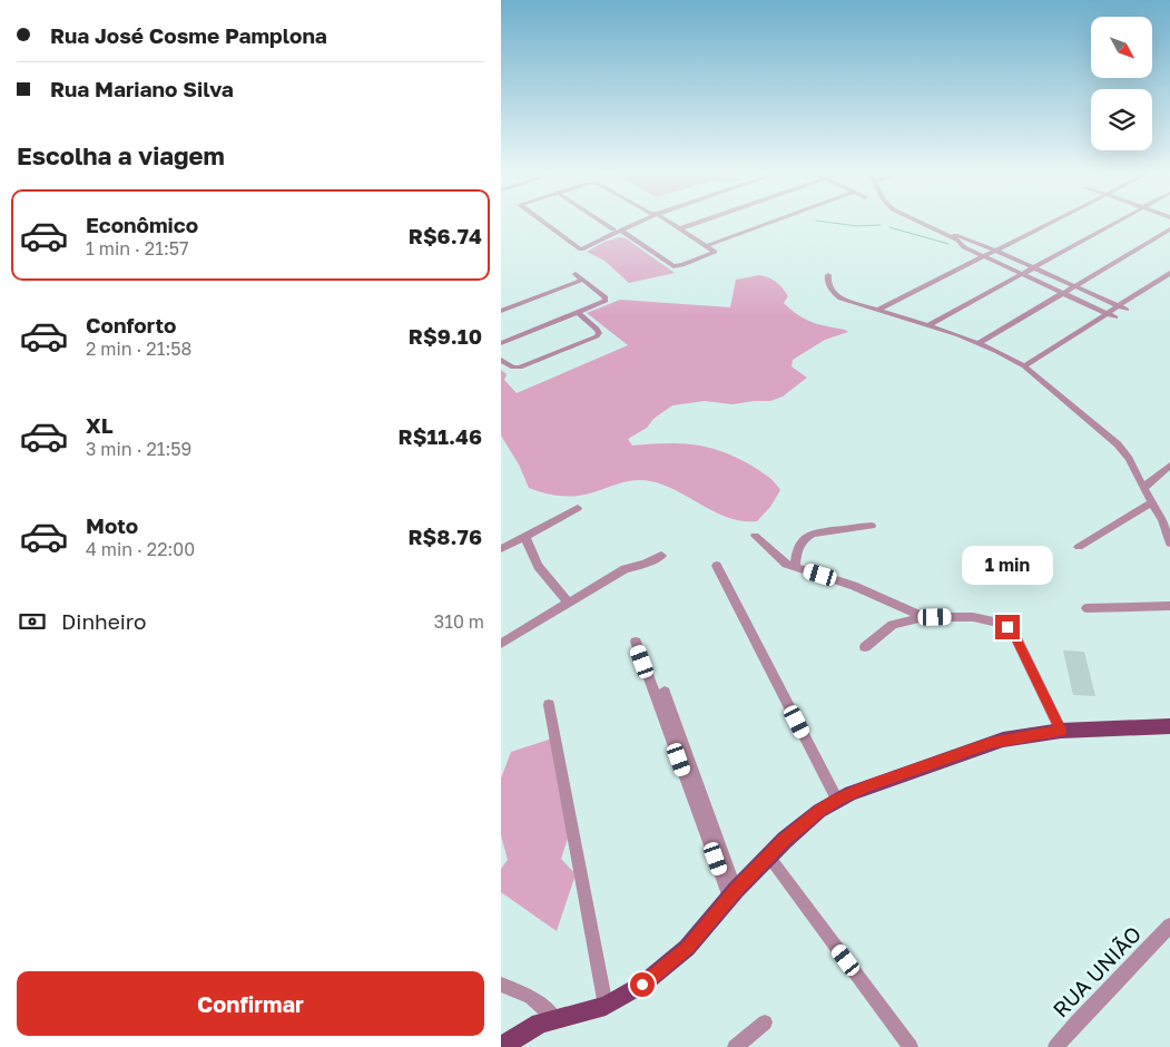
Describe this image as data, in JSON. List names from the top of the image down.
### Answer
{
  "streets": {
    "street": ["RUA UNIÃO"]
  },
  "north": "bottom right",
  "page": {
    "banner": ["Rua José Cosme Pamplona", "Rua Mariano Silva"],
    "heading": "Escolha a viagem",
    "list": [
      {
        "name": "Econômico",
        "note": "1 min · 21:57",
        "value": "R$6.74"
      },
      {
        "name": "Conforto",
        "note": "2 min · 21:58",
        "value": "R$9.10"
      },
      {
        "name": "XL",
        "note": "3 min · 21:59",
        "value": "R$11.46"
      },
      {
        "name": "Moto",
        "note": "4 min · 22:00",
        "value": "R$8.76"
      }
    ],
    "bubble": "1 min",
    "pay": ["Dinheiro", "310 m"],
    "buttons": "Confirmar"
  }
}
